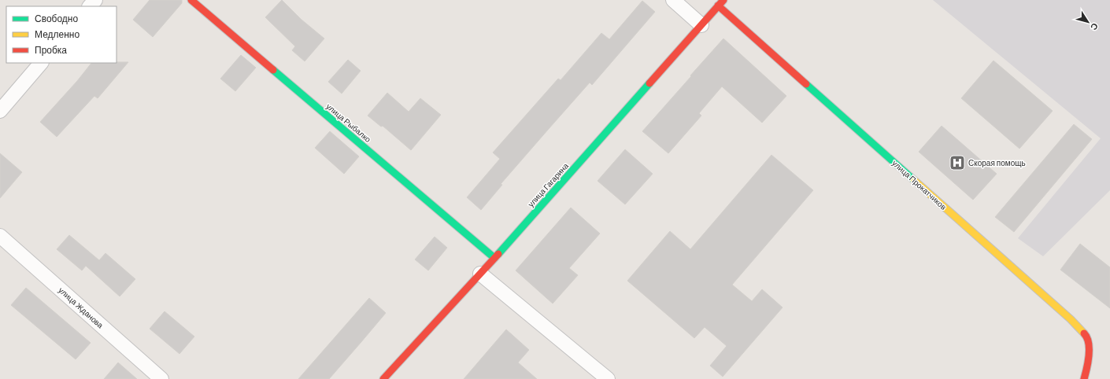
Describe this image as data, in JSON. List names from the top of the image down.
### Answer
{
  "streets": {
    "street": [
      "улица Рыбалко",
      "улица Гагарина",
      "улица Прокатчиков",
      "улица Жданова"
    ]
  },
  "crossings": [
    ["улица Рыбалко", "улица Гагарина"],
    ["улица Гагарина", "улица Прокатчиков"]
  ],
  "places": {
    "hospital": ["Скорая помощь"]
  },
  "legend": ["Свободно", "Медленно", "Пробка"],
  "north": "bottom right"
}
